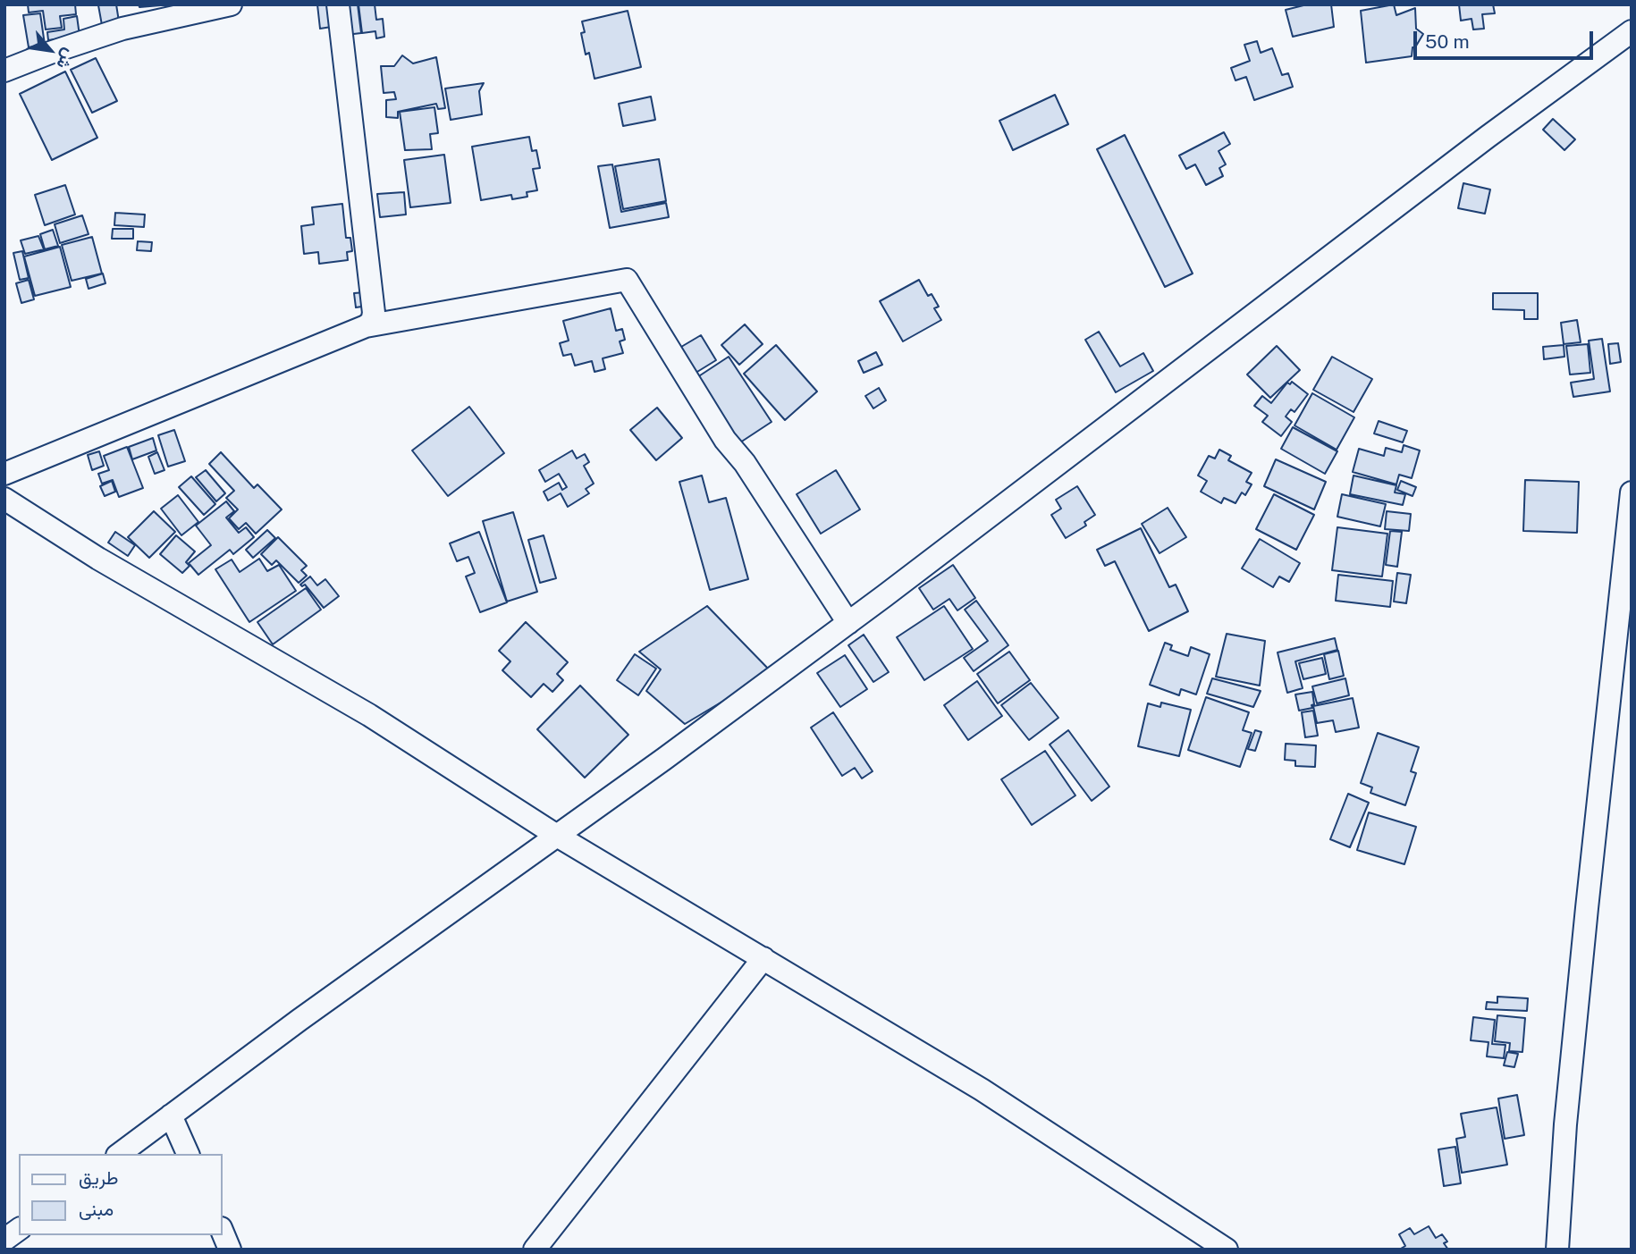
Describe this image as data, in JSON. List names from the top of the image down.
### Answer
{
  "legend": ["طريق", "مبنى"],
  "scale_bar": "50 m",
  "north": "bottom right"
}
